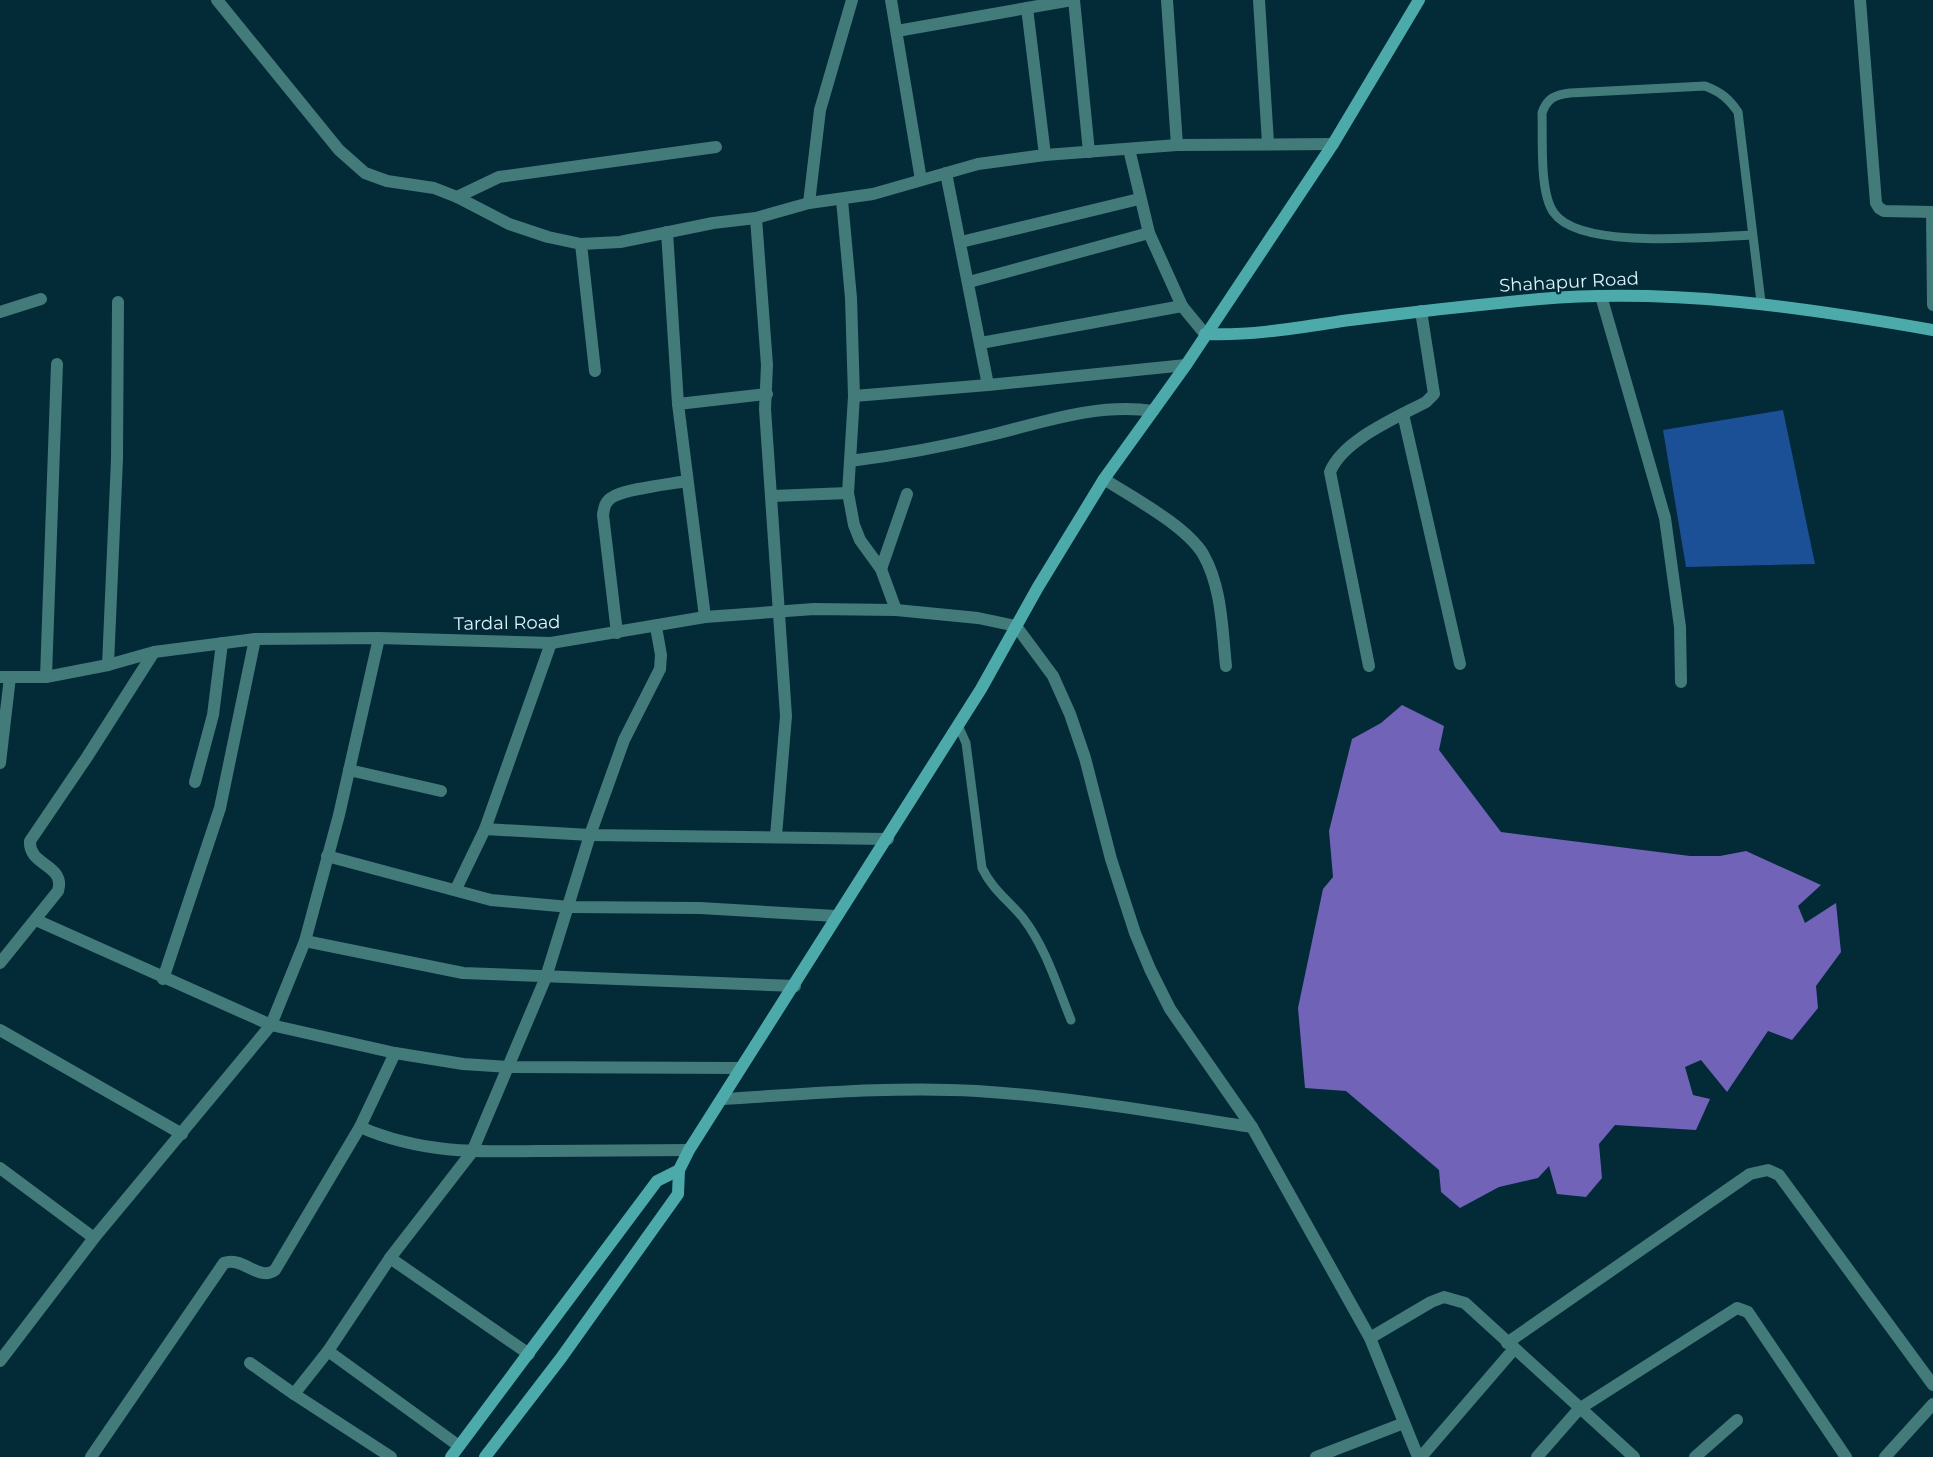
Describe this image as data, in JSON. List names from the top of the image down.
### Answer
{
  "streets": {
    "main road": ["Shahapur Road"],
    "street": ["Tardal Road"]
  }
}
